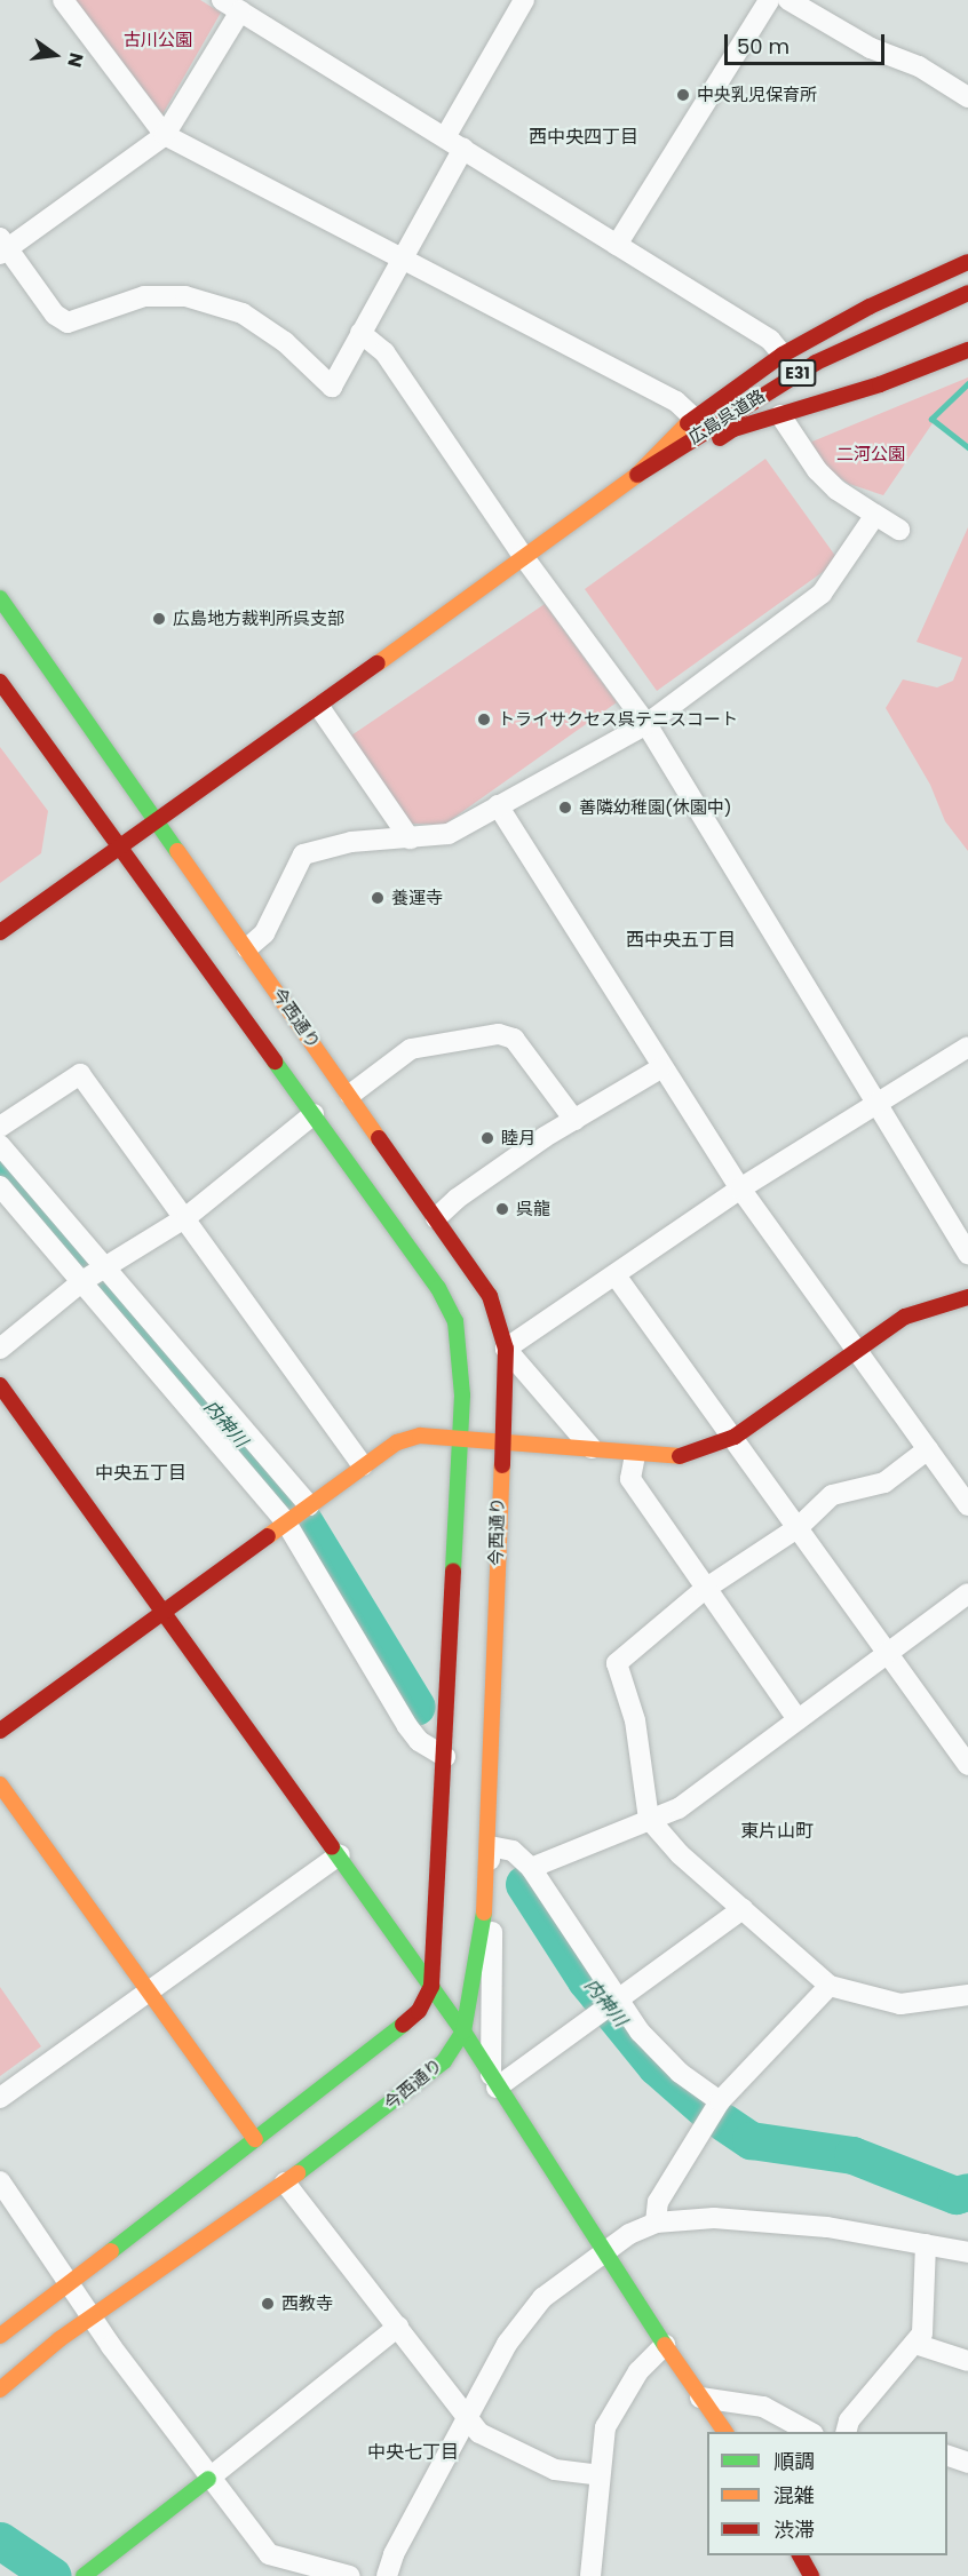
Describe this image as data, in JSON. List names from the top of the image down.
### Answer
{
  "streets": {
    "main road": ["E31", "広島呉道路", "今西通り"]
  },
  "districts": [
    "西中央四丁目",
    "西中央五丁目",
    "中央五丁目",
    "東片山町",
    "中央七丁目"
  ],
  "water": ["内神川"],
  "parks": ["古川公園", "二河公園"],
  "places": [
    "中央乳児保育所",
    "広島地方裁判所呉支部",
    "トライサクセス呉テニスコート",
    "善隣幼稚園(休園中)",
    "養運寺",
    "睦月",
    "呉龍",
    "西教寺"
  ],
  "legend": ["順調", "混雑", "渋滞"],
  "scale_bar": "50 m",
  "north": "right"
}
